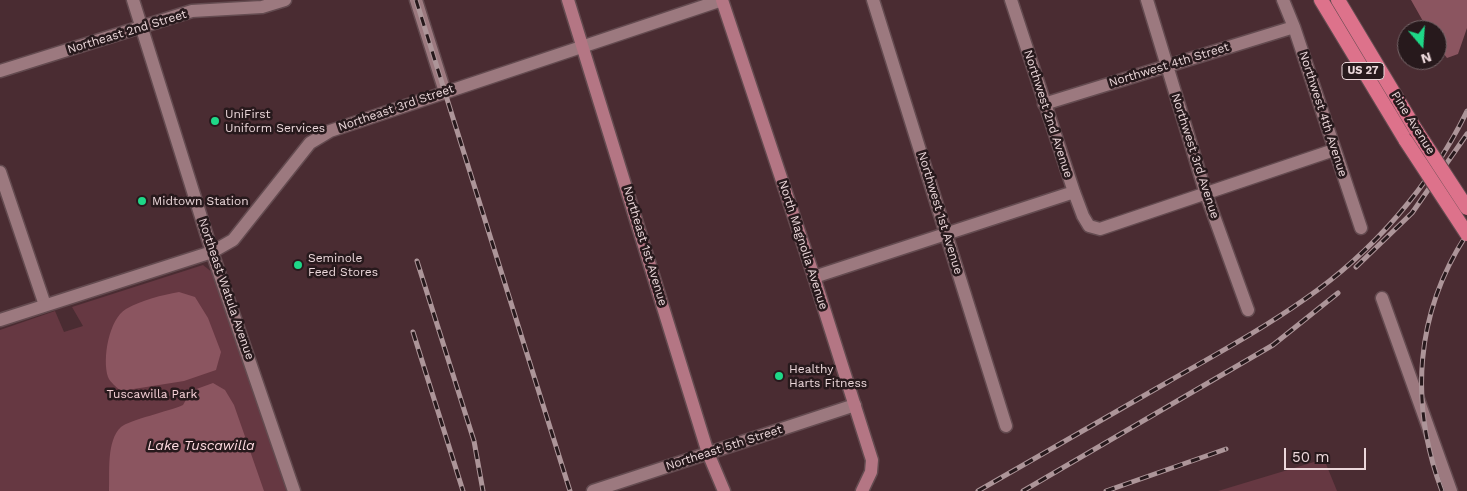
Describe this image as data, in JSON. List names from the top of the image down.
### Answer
{
  "streets": {
    "highway": ["US 27", "Pine Avenue"],
    "main road": ["North Magnolia Avenue", "Northeast 1st Avenue"],
    "street": [
      "Northeast 2nd Street",
      "Northwest 4th Street",
      "Northeast 3rd Street",
      "Northwest 2nd Avenue",
      "Northwest 4th Avenue",
      "Northwest 3rd Avenue",
      "Northwest 1st Avenue",
      "Northeast Watula Avenue",
      "Northeast 5th Street"
    ]
  },
  "crossings": [
    ["Northeast 2nd Street", "Northeast Watula Avenue"],
    ["Northwest 4th Street", "Northwest 2nd Avenue"],
    ["Northwest 4th Street", "Northwest 4th Avenue"],
    ["Northwest 4th Street", "Northwest 3rd Avenue"],
    ["Northeast 3rd Street", "North Magnolia Avenue"],
    ["Northeast 3rd Street", "Northeast 1st Avenue"],
    ["Northeast 3rd Street", "Northeast Watula Avenue"],
    ["Northwest 2nd Avenue", "Northwest 3rd Avenue"],
    ["North Magnolia Avenue", "Northeast 5th Street"],
    ["Northeast 1st Avenue", "Northeast 5th Street"]
  ],
  "water": ["Lake Tuscawilla"],
  "parks": ["Tuscawilla Park"],
  "places": [
    "UniFirst Uniform Services",
    "Midtown Station",
    "Seminole Feed Stores",
    "Healthy Harts Fitness"
  ],
  "scale_bar": "50 m",
  "north": "bottom"
}
